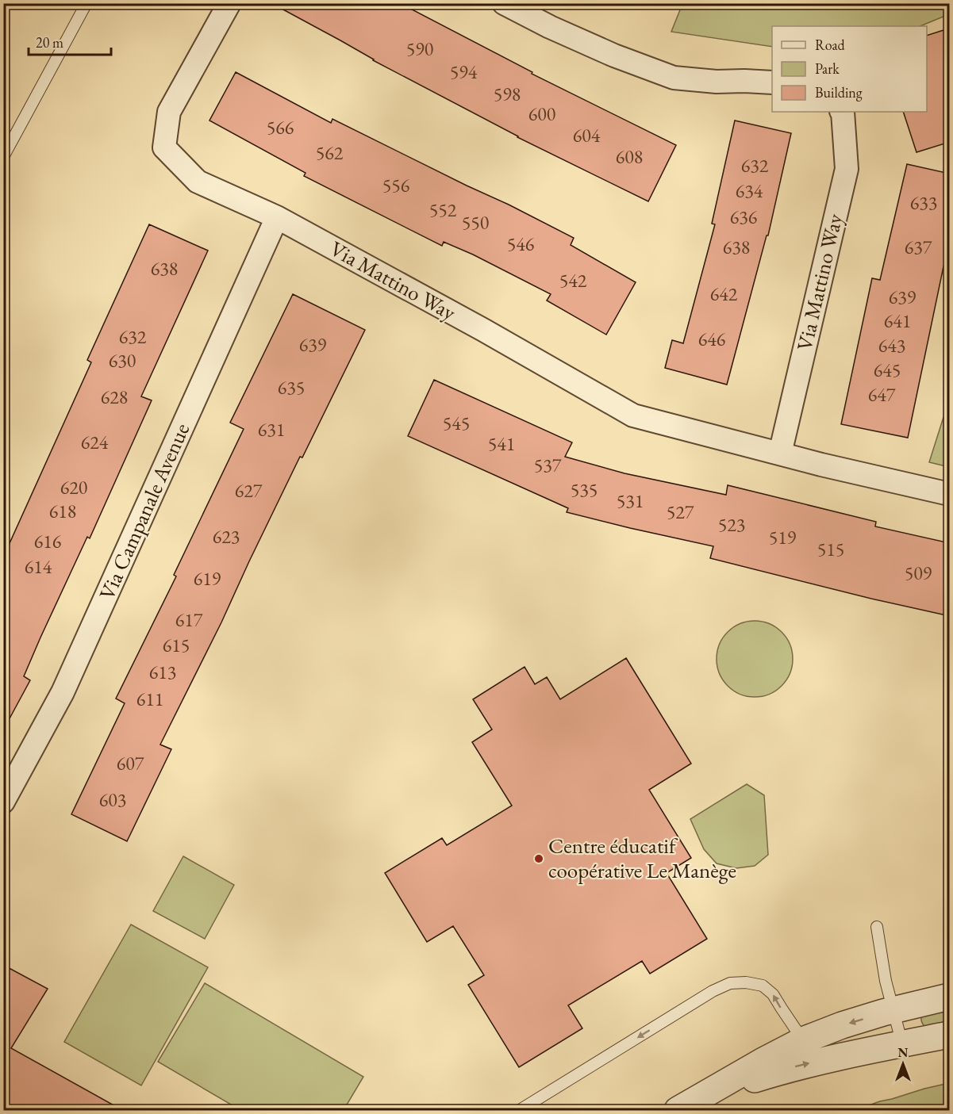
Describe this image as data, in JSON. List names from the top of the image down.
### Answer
{
  "streets": {
    "street": ["Via Mattino Way", "Via Campanale Avenue"]
  },
  "crossings": [
    ["Via Mattino Way", "Via Campanale Avenue"]
  ],
  "places": ["Centre éducatif coopérative Le Manège"],
  "house_numbers": [
    "590",
    "594",
    "598",
    "600",
    "566",
    "604",
    "562",
    "608",
    "632",
    "556",
    "634",
    "633",
    "552",
    "636",
    "550",
    "546",
    "638",
    "637",
    "638",
    "542",
    "642",
    "639",
    "641",
    "632",
    "646",
    "639",
    "643",
    "630",
    "645",
    "635",
    "647",
    "628",
    "545",
    "631",
    "624",
    "541",
    "537",
    "620",
    "535",
    "627",
    "531",
    "618",
    "527",
    "523",
    "623",
    "519",
    "616",
    "515",
    "614",
    "509",
    "619",
    "617",
    "615",
    "613",
    "611",
    "607",
    "603"
  ],
  "legend": ["Road", "Park", "Building"],
  "scale_bar": "20 m",
  "north": "top"
}
